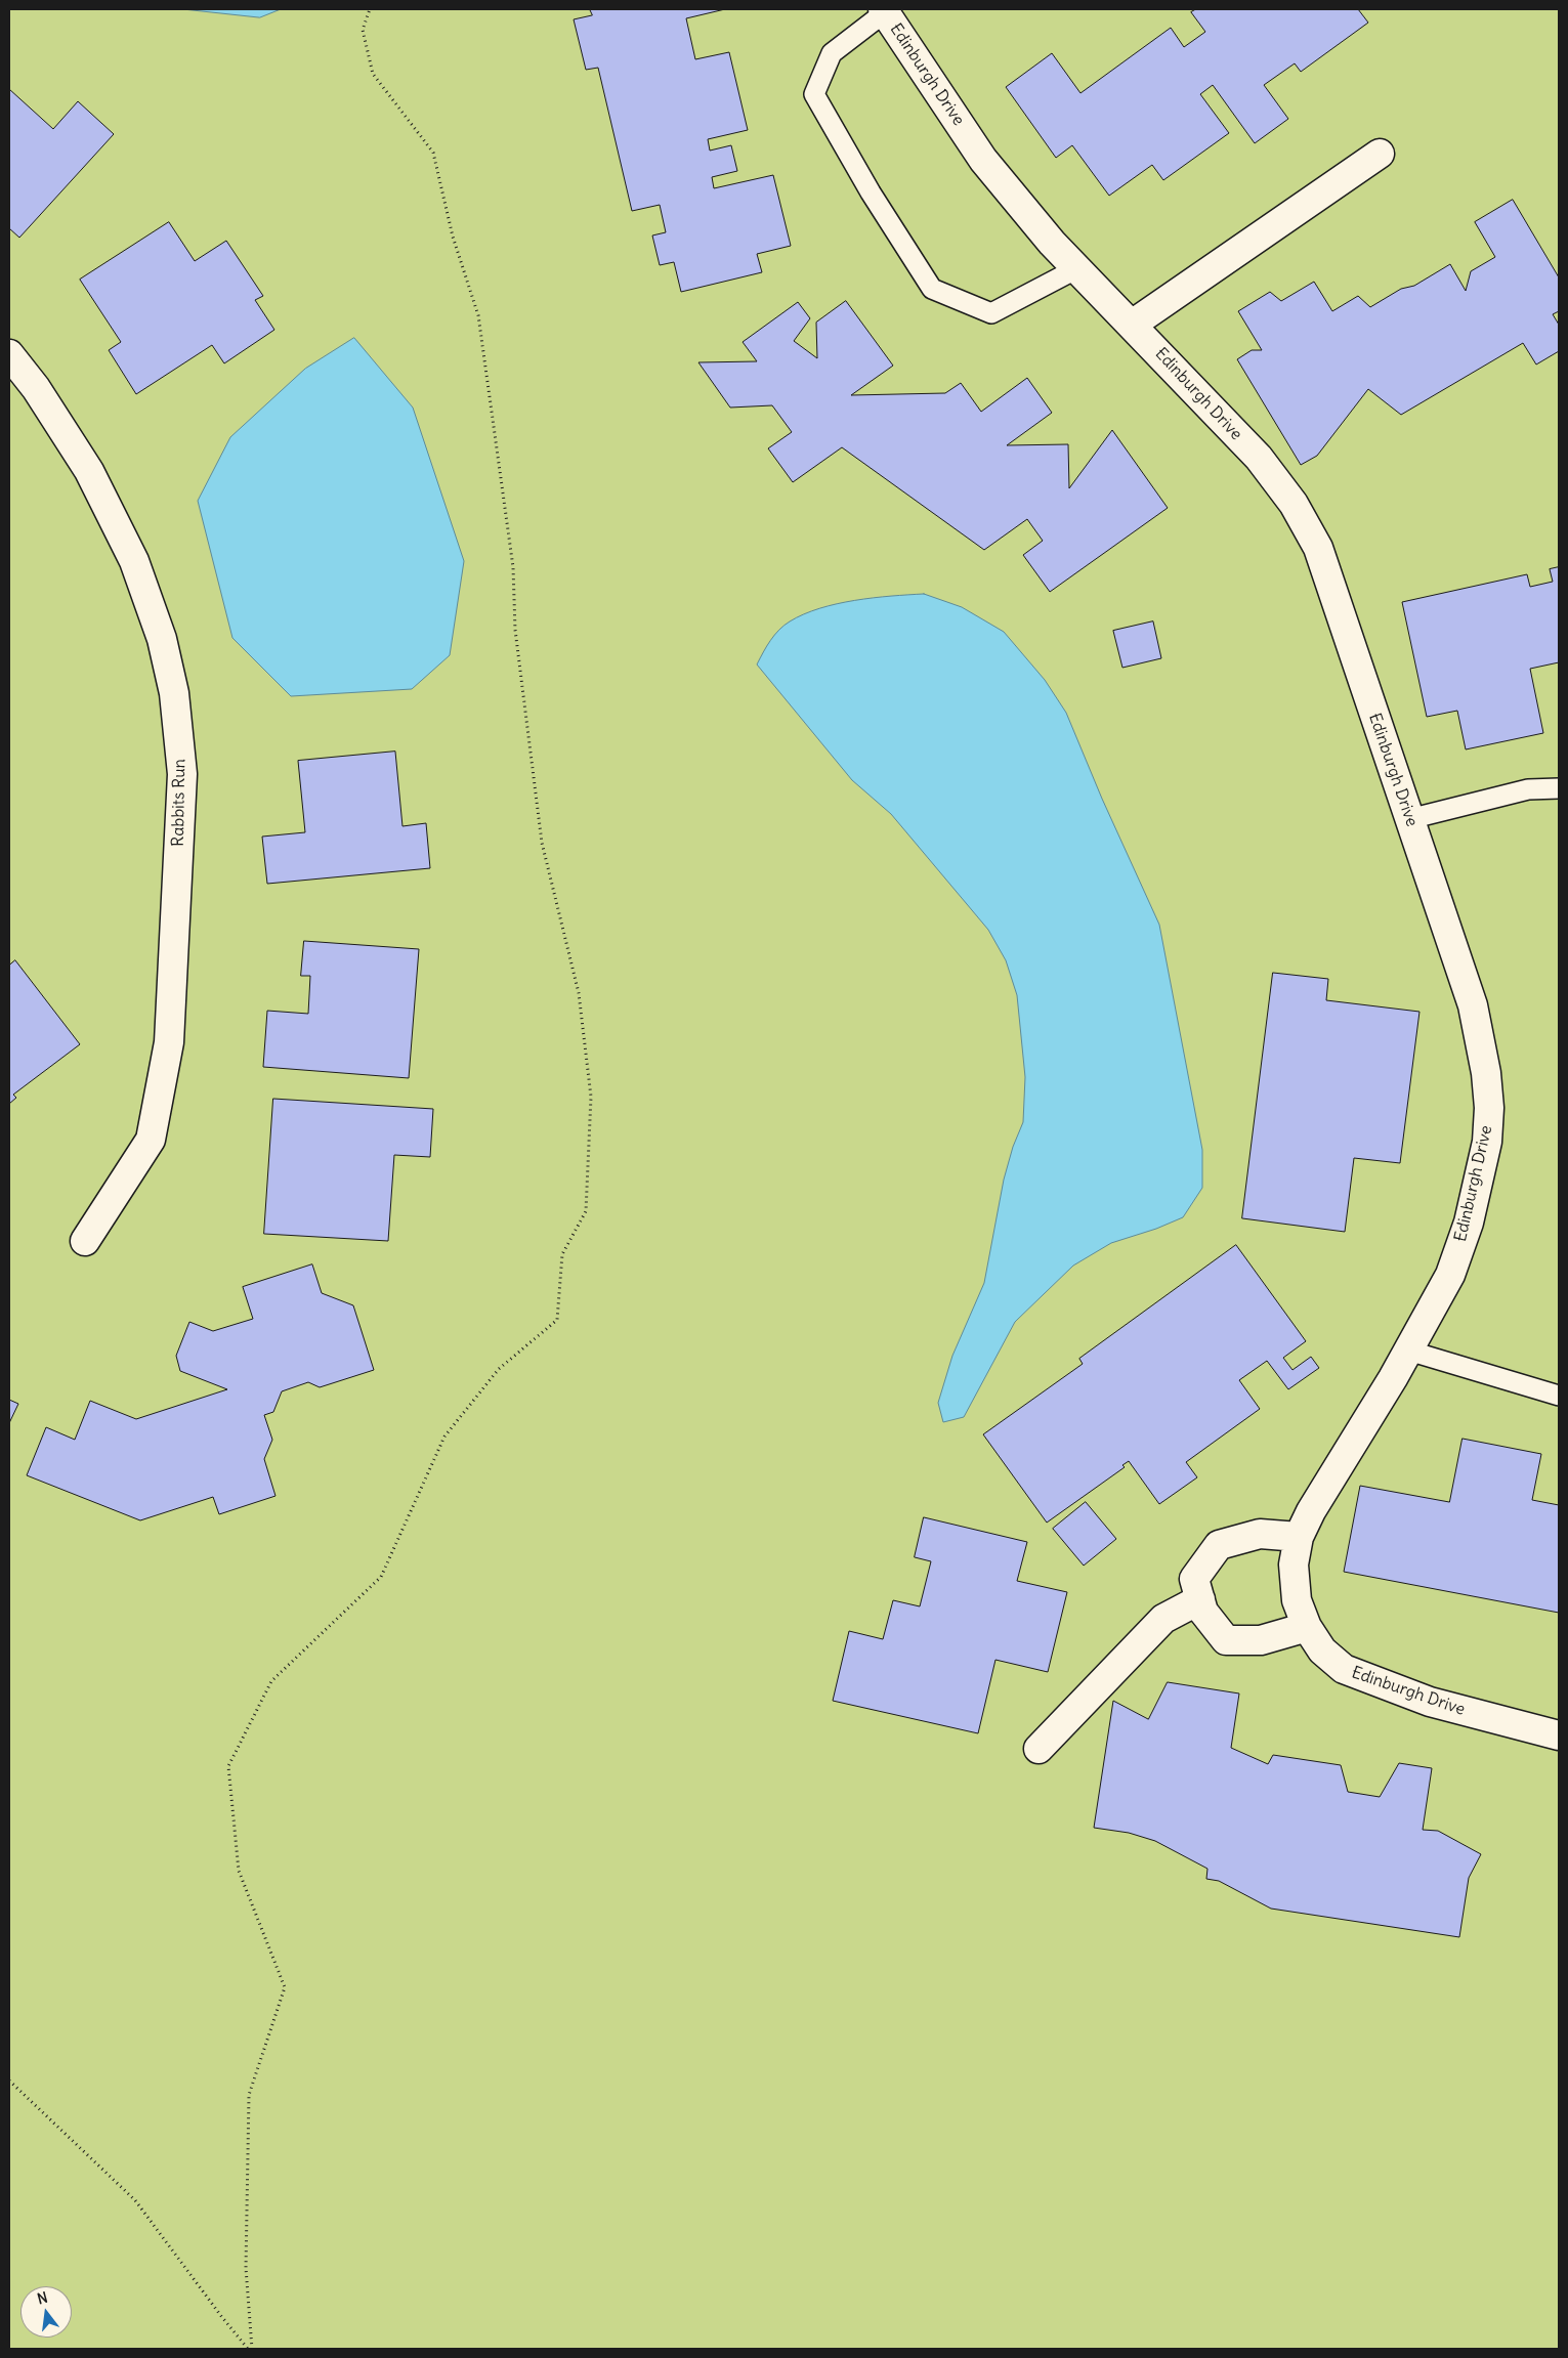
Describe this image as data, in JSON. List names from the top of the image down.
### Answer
{
  "streets": {
    "street": ["Edinburgh Drive", "Rabbits Run"]
  },
  "north": "top"
}
